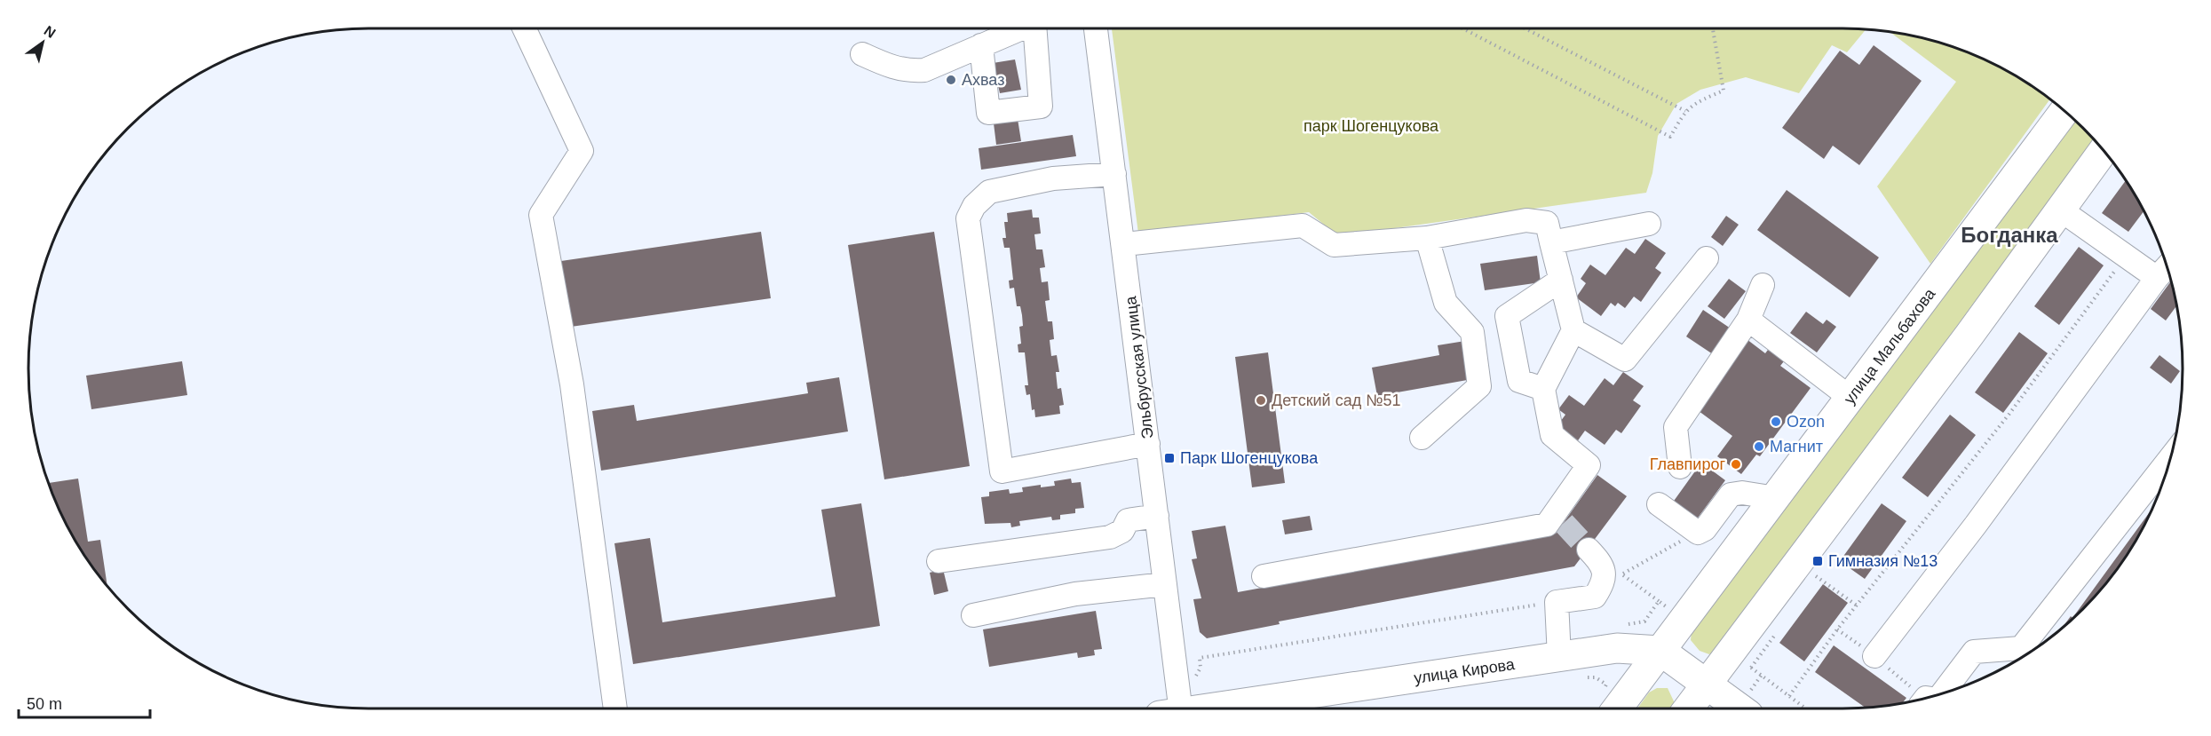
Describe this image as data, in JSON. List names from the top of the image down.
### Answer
{
  "streets": {
    "main road": ["улица Мальбахова", "улица Кирова"],
    "street": ["Эльбрусская улица"]
  },
  "crossings": [
    ["улица Мальбахова", "улица Кирова"]
  ],
  "districts": ["Богданка"],
  "parks": ["парк Шогенцукова"],
  "places": {
    "other": [
      "Ахваз",
      "Детский сад №51",
      "Ozon",
      "Магнит",
      "Главпирог"
    ],
    "transit": ["Парк Шогенцукова", "Гимназия №13"]
  },
  "scale_bar": "50 m",
  "north": "top right"
}
